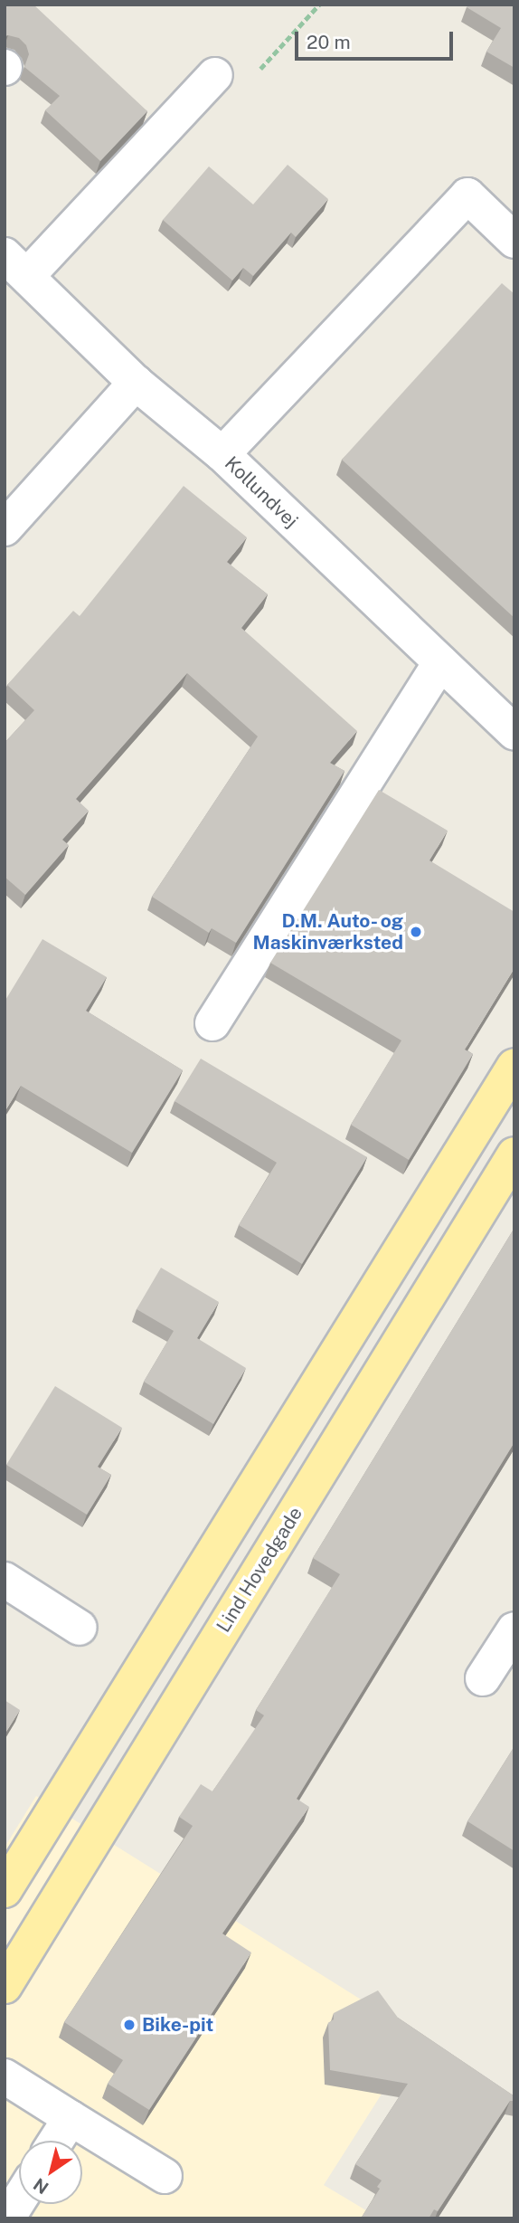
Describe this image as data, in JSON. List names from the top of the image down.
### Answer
{
  "streets": {
    "main road": ["Lind Hovedgade"],
    "street": ["Kollundvej"]
  },
  "places": ["D.M. Auto- og Maskinværksted", "Bike-pit"],
  "scale_bar": "20 m",
  "north": "bottom left"
}
